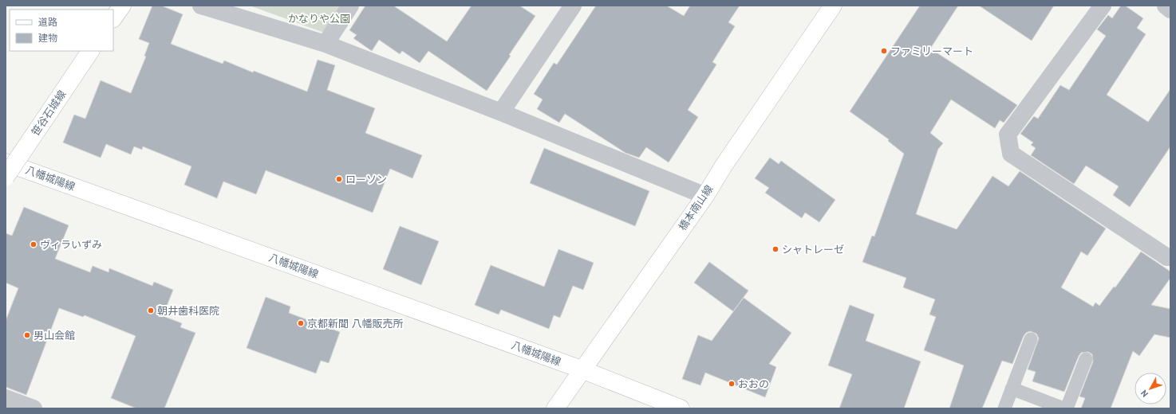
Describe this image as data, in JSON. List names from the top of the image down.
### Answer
{
  "streets": {
    "street": ["笹谷石城線", "八幡城陽線", "橋本南山線"]
  },
  "crossings": [
    ["八幡城陽線", "橋本南山線"]
  ],
  "parks": ["かなりや公園"],
  "places": [
    "ファミリーマート",
    "ローソン",
    "ヴィラいずみ",
    "シャトレーゼ",
    "朝井歯科医院",
    "京都新聞 八幡販売所",
    "男山会館",
    "おおの"
  ],
  "legend": ["道路", "建物"],
  "north": "bottom left"
}
